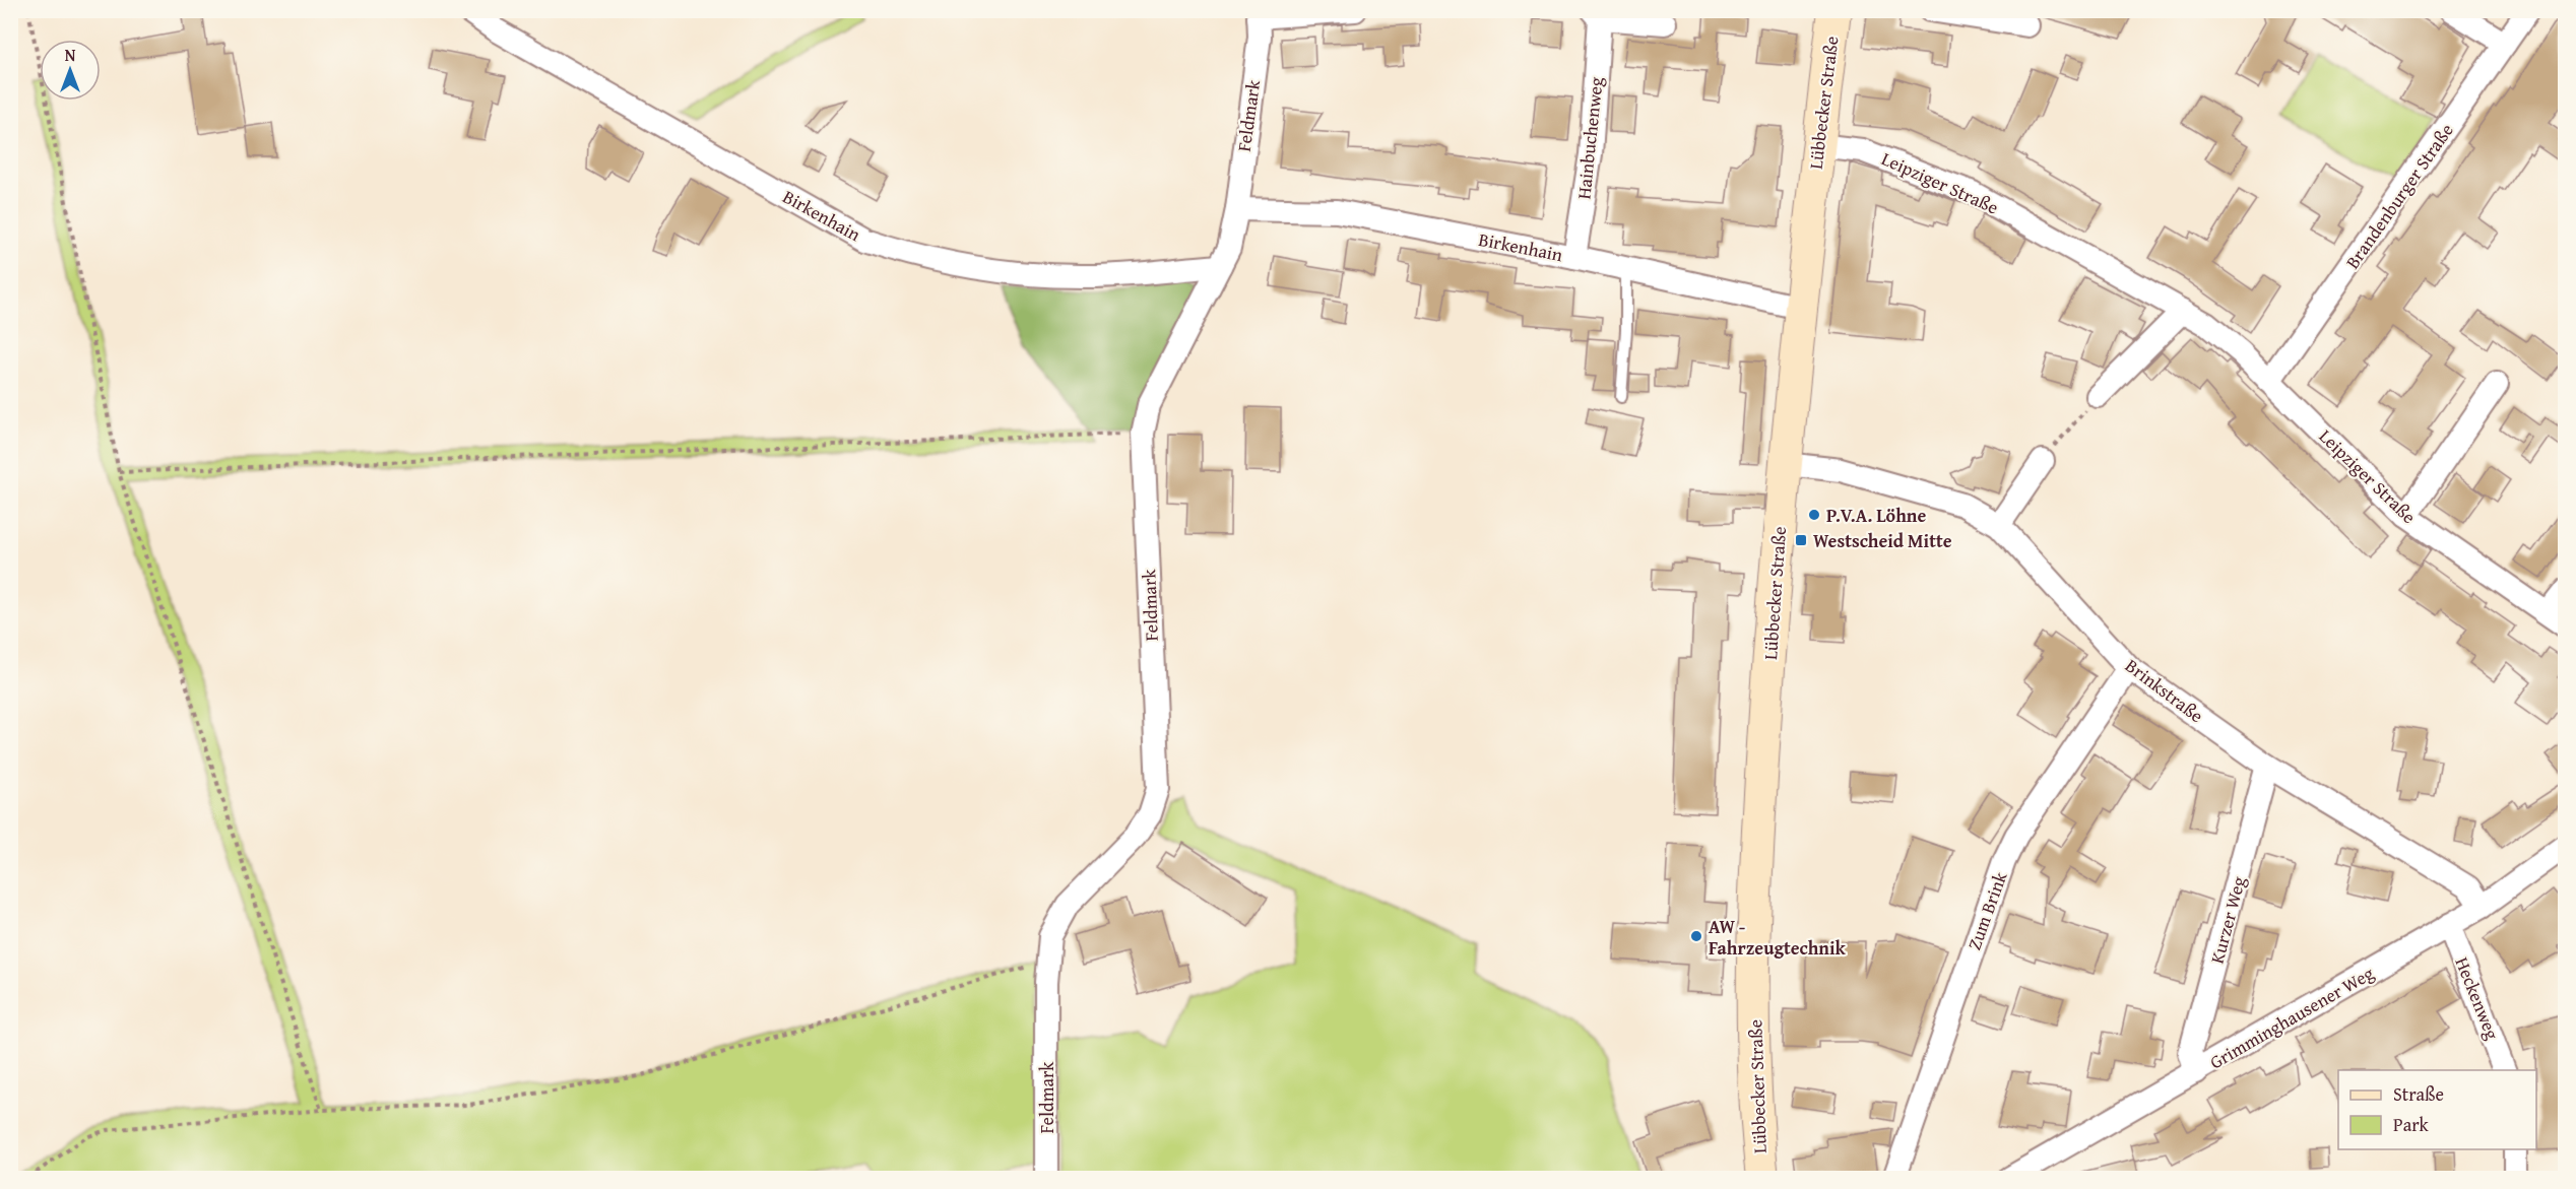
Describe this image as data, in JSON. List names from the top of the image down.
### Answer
{
  "streets": {
    "main road": ["Lübbecker Straße"],
    "street": [
      "Feldmark",
      "Hainbuchenweg",
      "Leipziger Straße",
      "Brandenburger Straße",
      "Birkenhain",
      "Brinkstraße",
      "Zum Brink",
      "Kurzer Weg",
      "Heckenweg",
      "Grimminghausener Weg"
    ]
  },
  "crossings": [
    ["Lübbecker Straße", "Leipziger Straße"],
    ["Lübbecker Straße", "Birkenhain"],
    ["Lübbecker Straße", "Brinkstraße"],
    ["Feldmark", "Birkenhain"],
    ["Hainbuchenweg", "Birkenhain"],
    ["Leipziger Straße", "Brandenburger Straße"],
    ["Brinkstraße", "Zum Brink"],
    ["Brinkstraße", "Kurzer Weg"],
    ["Brinkstraße", "Grimminghausener Weg"],
    ["Kurzer Weg", "Grimminghausener Weg"],
    ["Heckenweg", "Grimminghausener Weg"]
  ],
  "places": {
    "other": ["P.V.A. Löhne", "AW - Fahrzeugtechnik"],
    "transit": ["Westscheid Mitte"]
  },
  "legend": ["Straße", "Park"],
  "north": "top"
}
